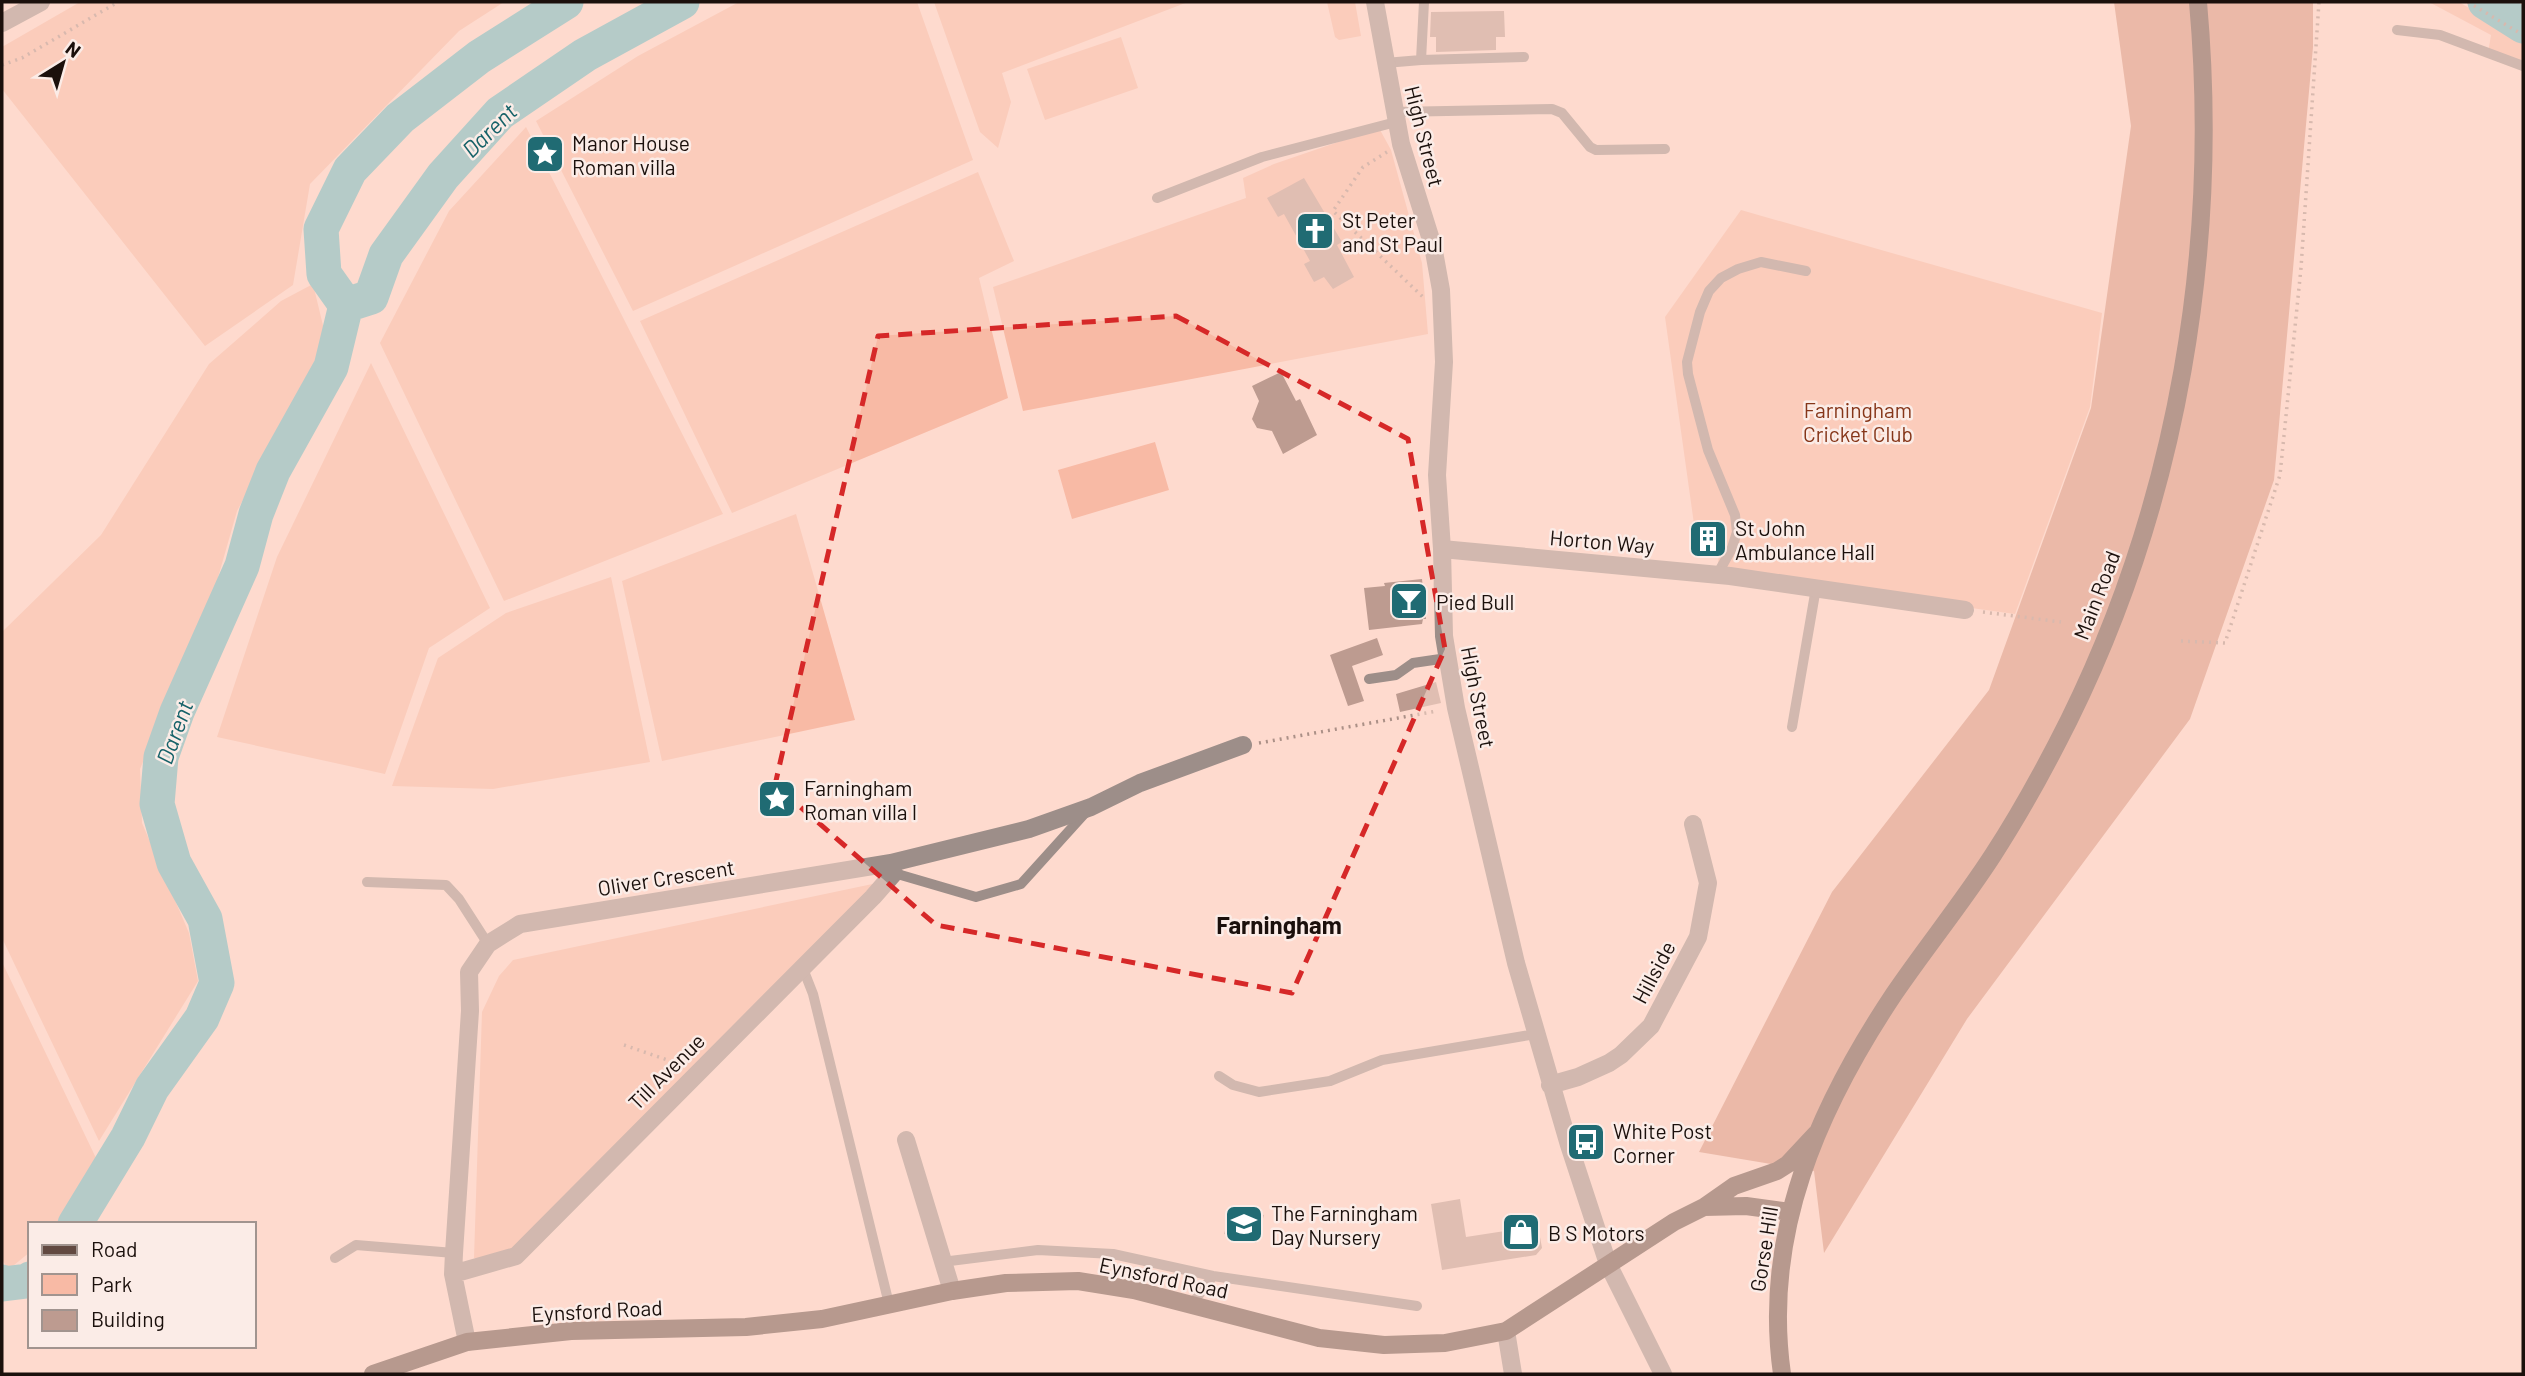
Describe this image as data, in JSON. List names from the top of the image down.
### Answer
{
  "streets": {
    "main road": ["Main Road", "Gorse Hill", "Eynsford Road"],
    "street": [
      "High Street",
      "Horton Way",
      "Oliver Crescent",
      "Hillside",
      "Till Avenue"
    ]
  },
  "crossings": [
    ["High Street", "Horton Way"],
    ["High Street", "Hillside"],
    ["High Street", "Eynsford Road"],
    ["Main Road", "Gorse Hill"],
    ["Main Road", "Eynsford Road"],
    ["Oliver Crescent", "Till Avenue"],
    ["Oliver Crescent", "Eynsford Road"],
    ["Gorse Hill", "Eynsford Road"]
  ],
  "districts": ["Farningham"],
  "water": ["Darent"],
  "parks": ["Farningham Cricket Club"],
  "places": {
    "place": ["Manor House Roman villa", "Farningham Roman villa I"],
    "church": ["St Peter and St Paul"],
    "building": ["St John Ambulance Hall"],
    "bar": ["Pied Bull"],
    "bus stop": ["White Post Corner"],
    "school or university": ["The Farningham Day Nursery"],
    "shop": ["B S Motors"]
  },
  "legend": ["Road", "Park", "Building"],
  "north": "top right"
}
